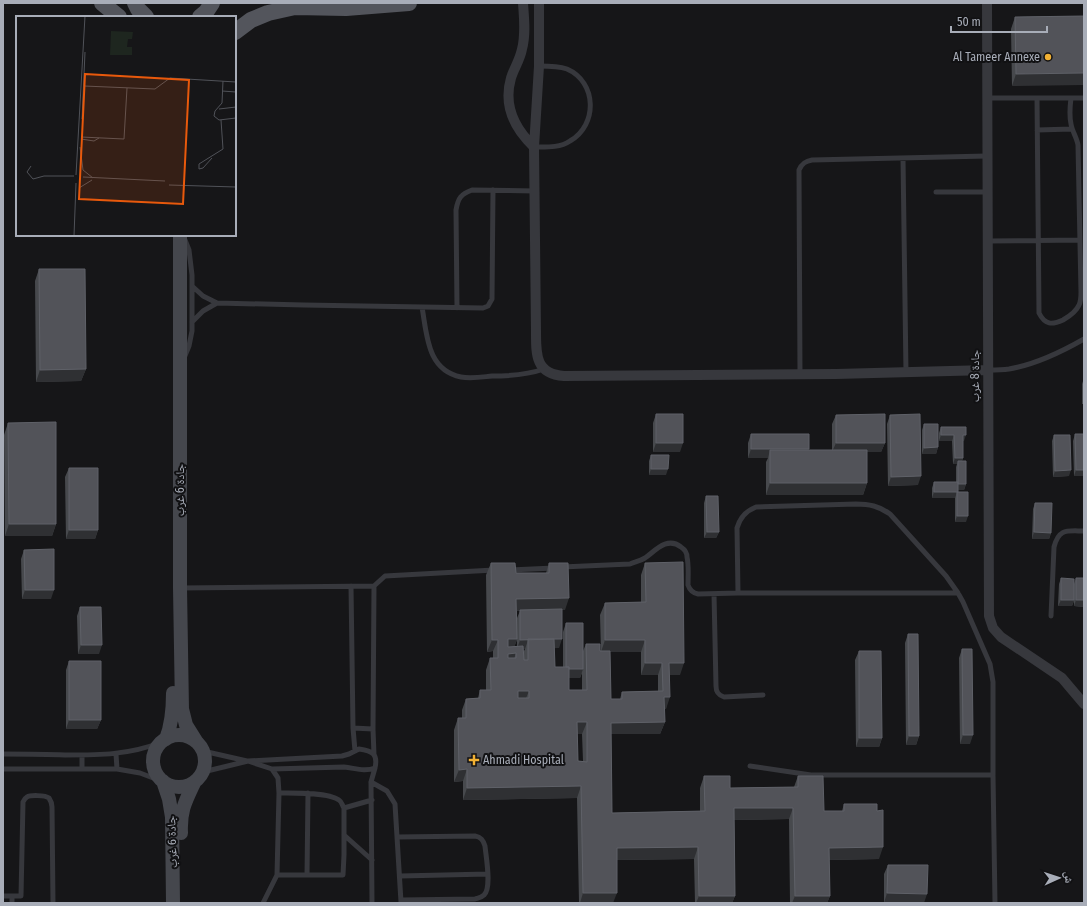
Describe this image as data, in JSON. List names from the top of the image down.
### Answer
{
  "streets": {
    "main road": ["جادة 6 غرب"],
    "street": ["جادة 8 غرب"]
  },
  "places": {
    "other": ["Al Tameer Annexe"],
    "health": ["Ahmadi Hospital"]
  },
  "scale_bar": "50 m",
  "north": "right"
}
